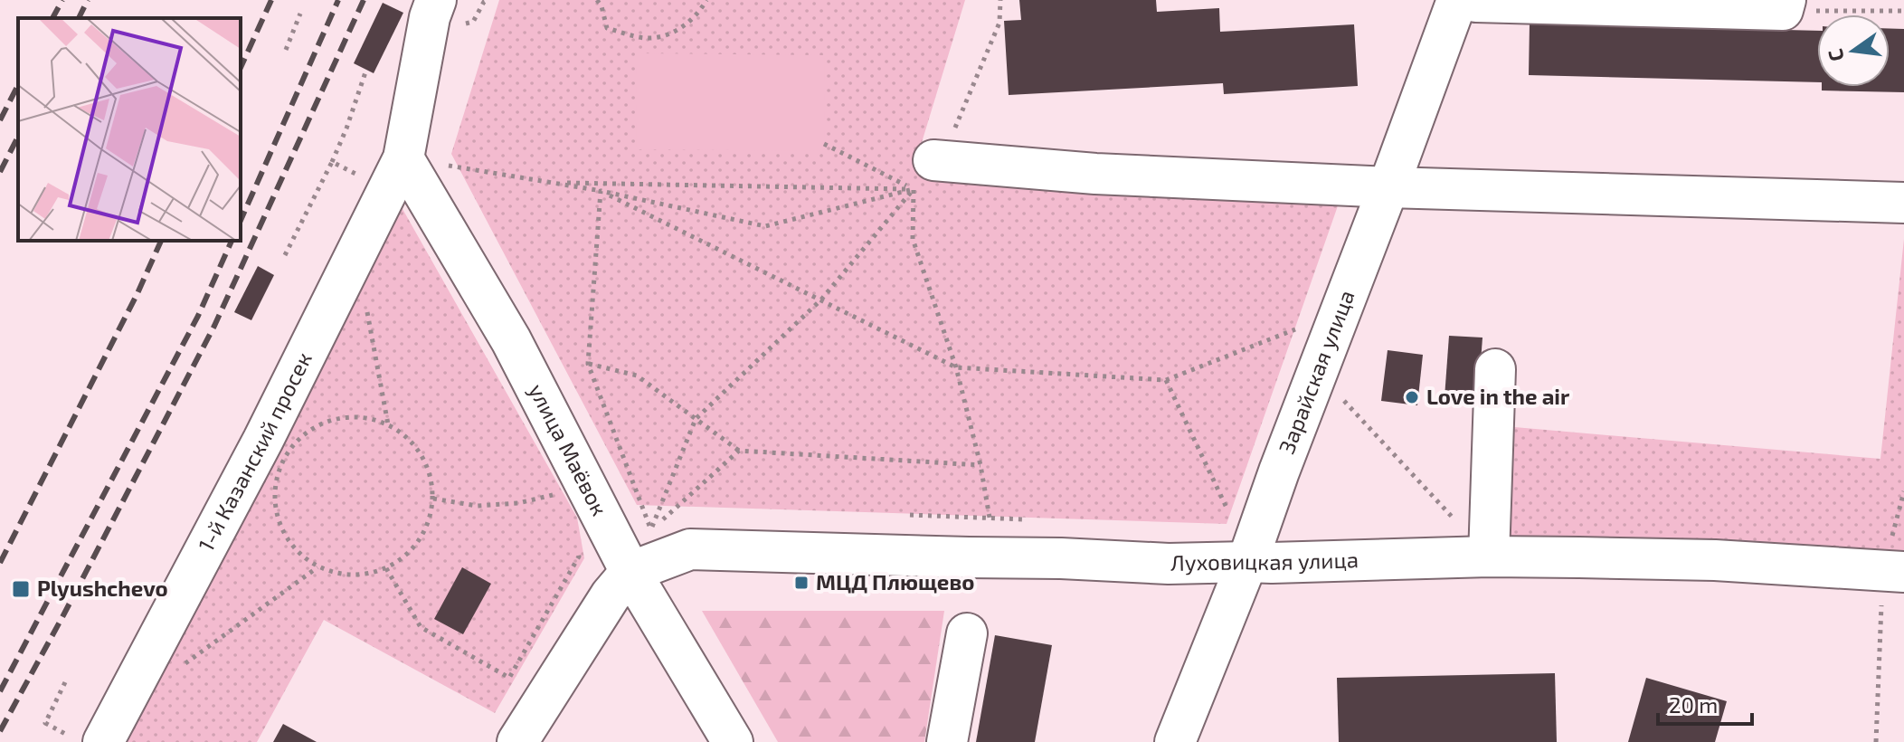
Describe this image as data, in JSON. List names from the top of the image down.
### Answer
{
  "streets": {
    "street": [
      "Зарайская улица",
      "улица Маёвок",
      "1-й Казанский просек",
      "Луховицкая улица"
    ]
  },
  "crossings": [
    ["Зарайская улица", "Луховицкая улица"],
    ["улица Маёвок", "1-й Казанский просек"],
    ["улица Маёвок", "Луховицкая улица"]
  ],
  "places": {
    "other": ["Love in the air"],
    "transit": ["МЦД Плющево", "Plyushchevo"]
  },
  "scale_bar": "20 m",
  "north": "left"
}
